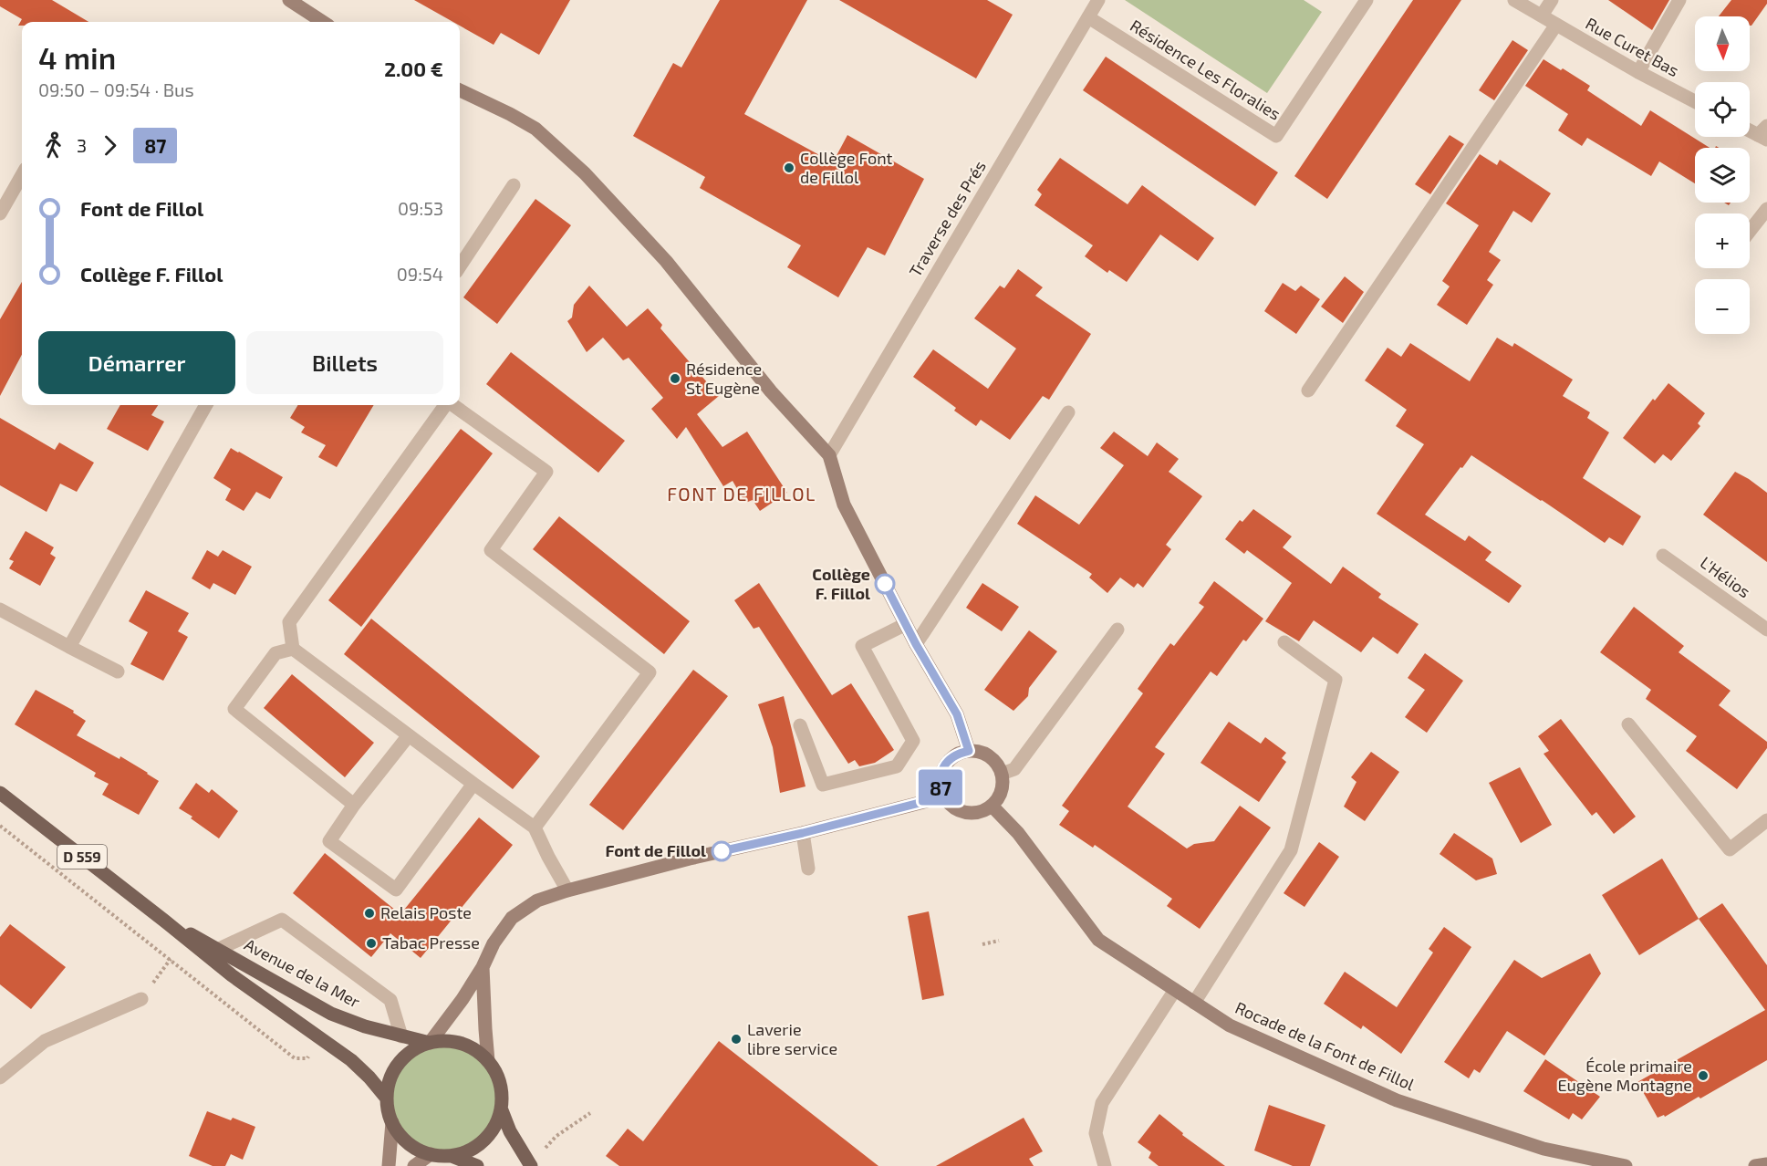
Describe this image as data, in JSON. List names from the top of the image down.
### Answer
{
  "streets": {
    "main road": ["D 559", "Avenue de la Mer"],
    "street": [
      "Rue Curet Bas",
      "Résidence Les Floralies",
      "Traverse des Prés",
      "L'Hélios",
      "Rocade de la Font de Fillol"
    ]
  },
  "crossings": [
    ["Résidence Les Floralies", "Traverse des Prés"]
  ],
  "districts": ["FONT DE FILLOL"],
  "places": [
    "Collège Font de Fillol",
    "Résidence St Eugène",
    "Collège F. Fillol",
    "Font de Fillol",
    "Relais Poste",
    "Tabac Presse",
    "Laverie libre service",
    "École primaire Eugène Montagne"
  ],
  "lines": ["bus line 87"],
  "north": "bottom",
  "page": {
    "on_map": "87",
    "map_buttons": ["+", "−"],
    "heading": ["4 min", "09:50 – 09:54 · Bus", "2.00 €"],
    "legs": ["3", "87"],
    "list": [
      {
        "name": "Font de Fillol",
        "value": "09:53"
      },
      {
        "name": "Collège F. Fillol",
        "value": "09:54"
      }
    ],
    "buttons": ["Démarrer", "Billets"]
  }
}
